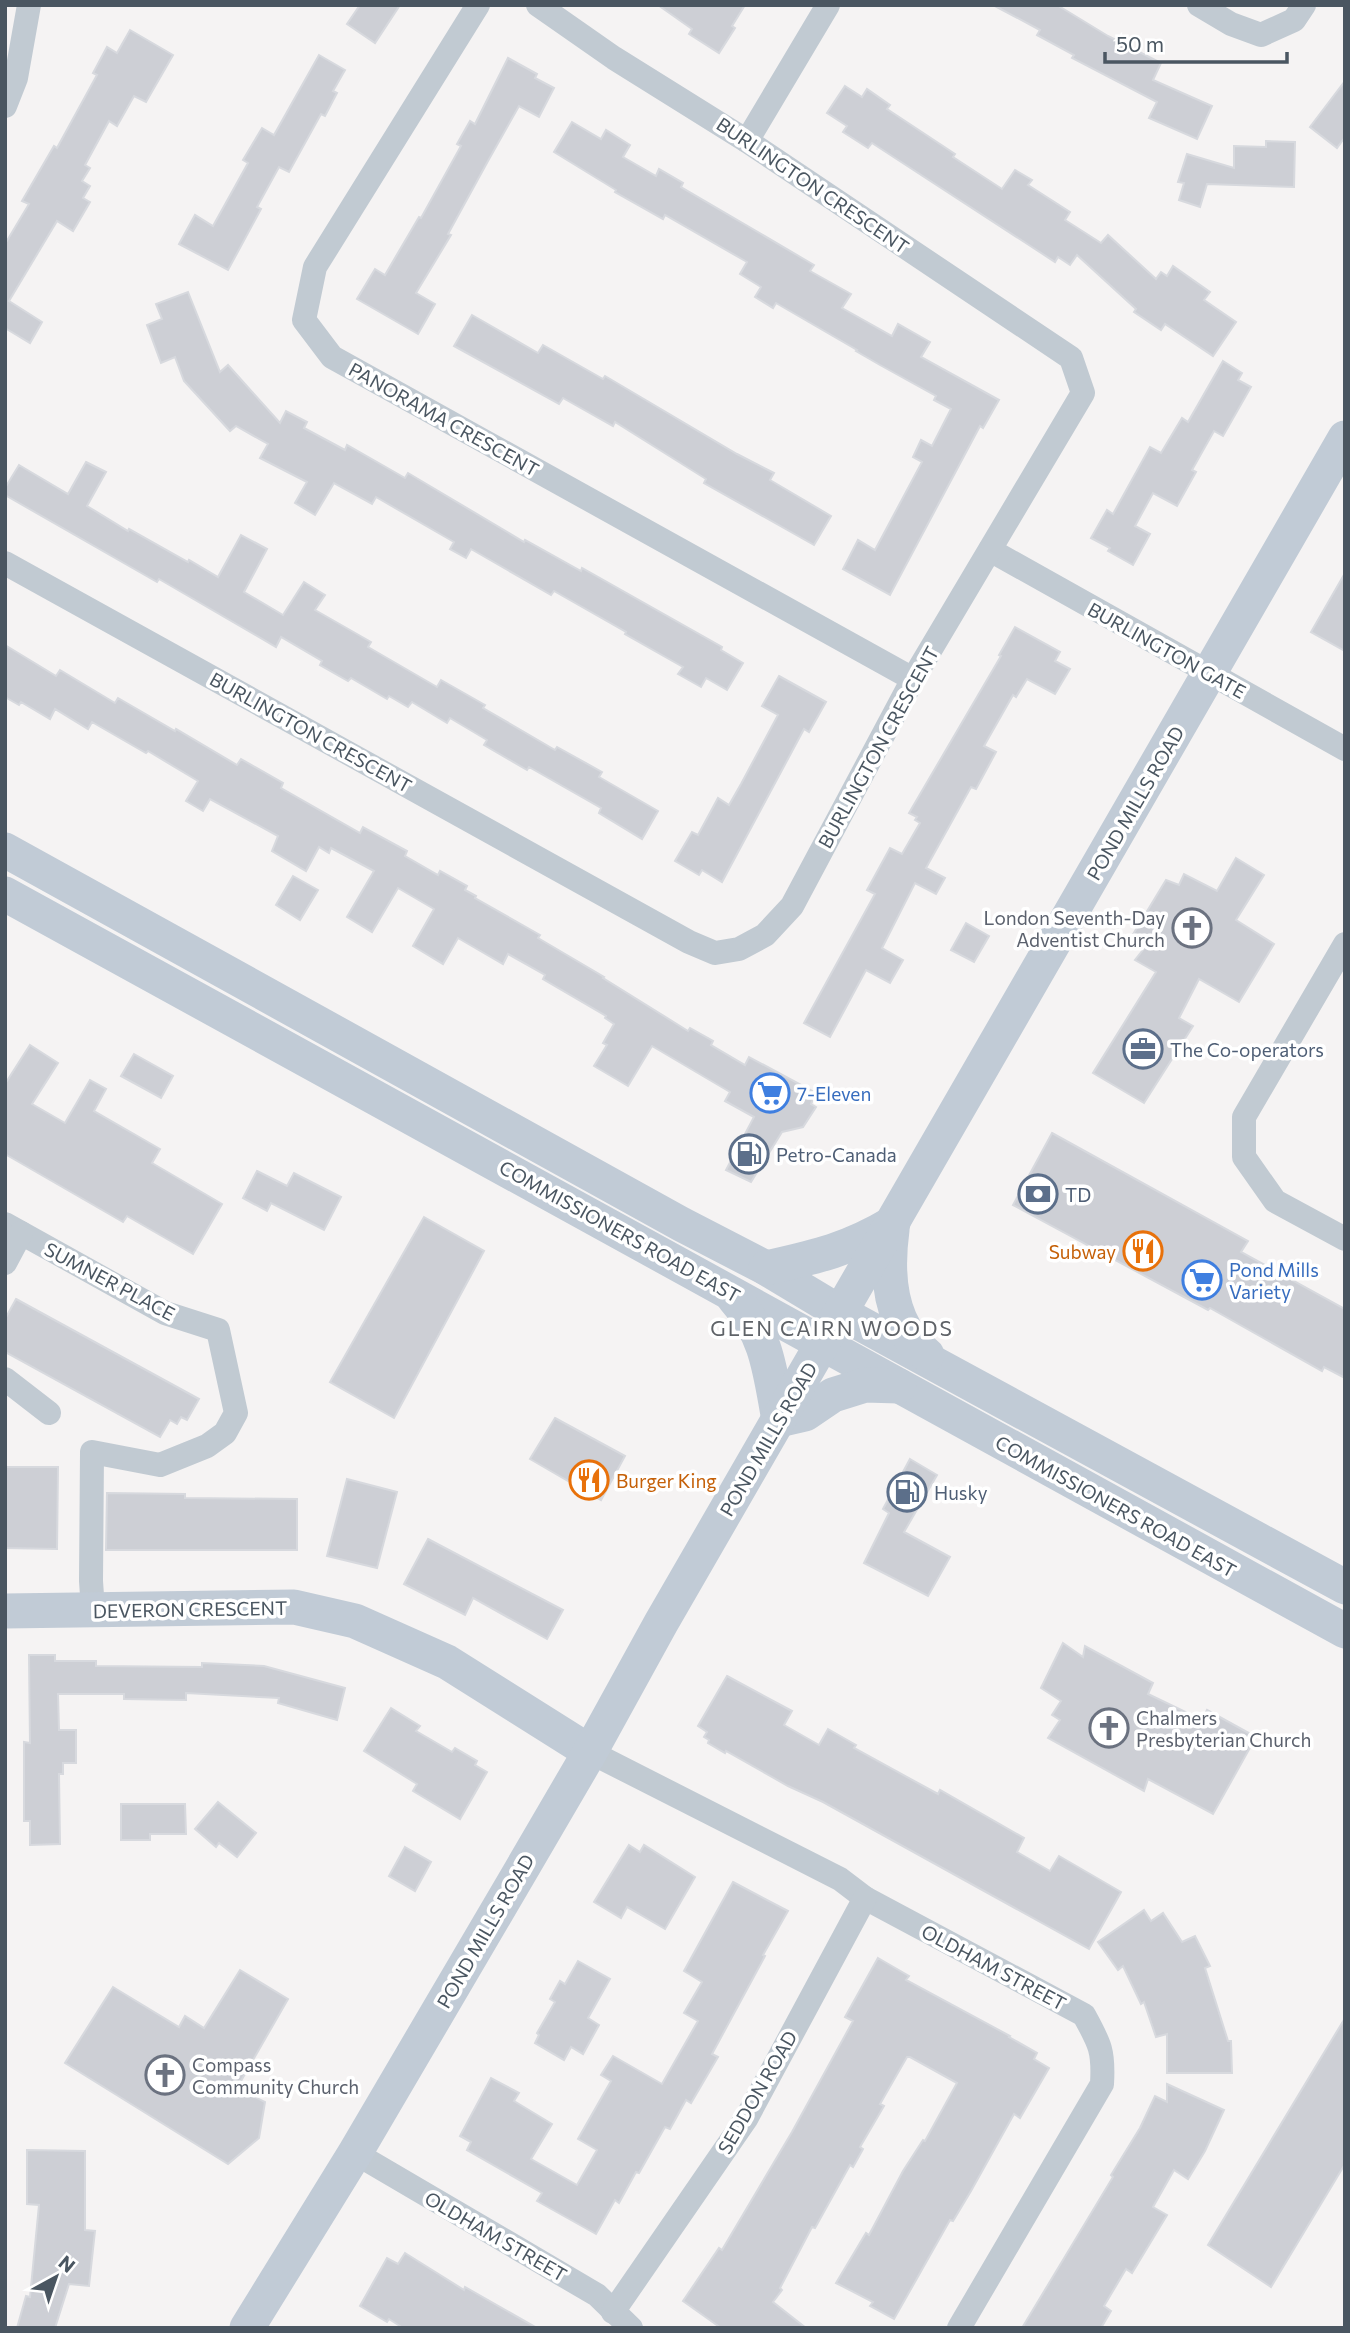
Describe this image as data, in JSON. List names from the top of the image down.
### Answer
{
  "streets": {
    "main road": ["POND MILLS ROAD", "COMMISSIONERS ROAD EAST", "DEVERON CRESCENT"],
    "street": [
      "BURLINGTON CRESCENT",
      "PANORAMA CRESCENT",
      "BURLINGTON GATE",
      "SUMNER PLACE",
      "OLDHAM STREET",
      "SEDDON ROAD"
    ]
  },
  "crossings": [
    ["BURLINGTON CRESCENT", "PANORAMA CRESCENT"],
    ["BURLINGTON CRESCENT", "BURLINGTON GATE"],
    ["BURLINGTON GATE", "POND MILLS ROAD"],
    ["POND MILLS ROAD", "COMMISSIONERS ROAD EAST"],
    ["POND MILLS ROAD", "DEVERON CRESCENT"],
    ["POND MILLS ROAD", "OLDHAM STREET"],
    ["SUMNER PLACE", "DEVERON CRESCENT"],
    ["DEVERON CRESCENT", "OLDHAM STREET"],
    ["OLDHAM STREET", "SEDDON ROAD"]
  ],
  "districts": ["GLEN CAIRN WOODS"],
  "places": {
    "church": ["London Seventh-Day Adventist Church", "Chalmers Presbyterian Church", "Compass Community Church"],
    "office": ["The Co-operators"],
    "supermarket": ["7-Eleven", "Pond Mills Variety"],
    "fuel station": ["Petro-Canada", "Husky"],
    "bank": ["TD"],
    "restaurant": ["Subway", "Burger King"]
  },
  "scale_bar": "50 m",
  "north": "top right"
}
